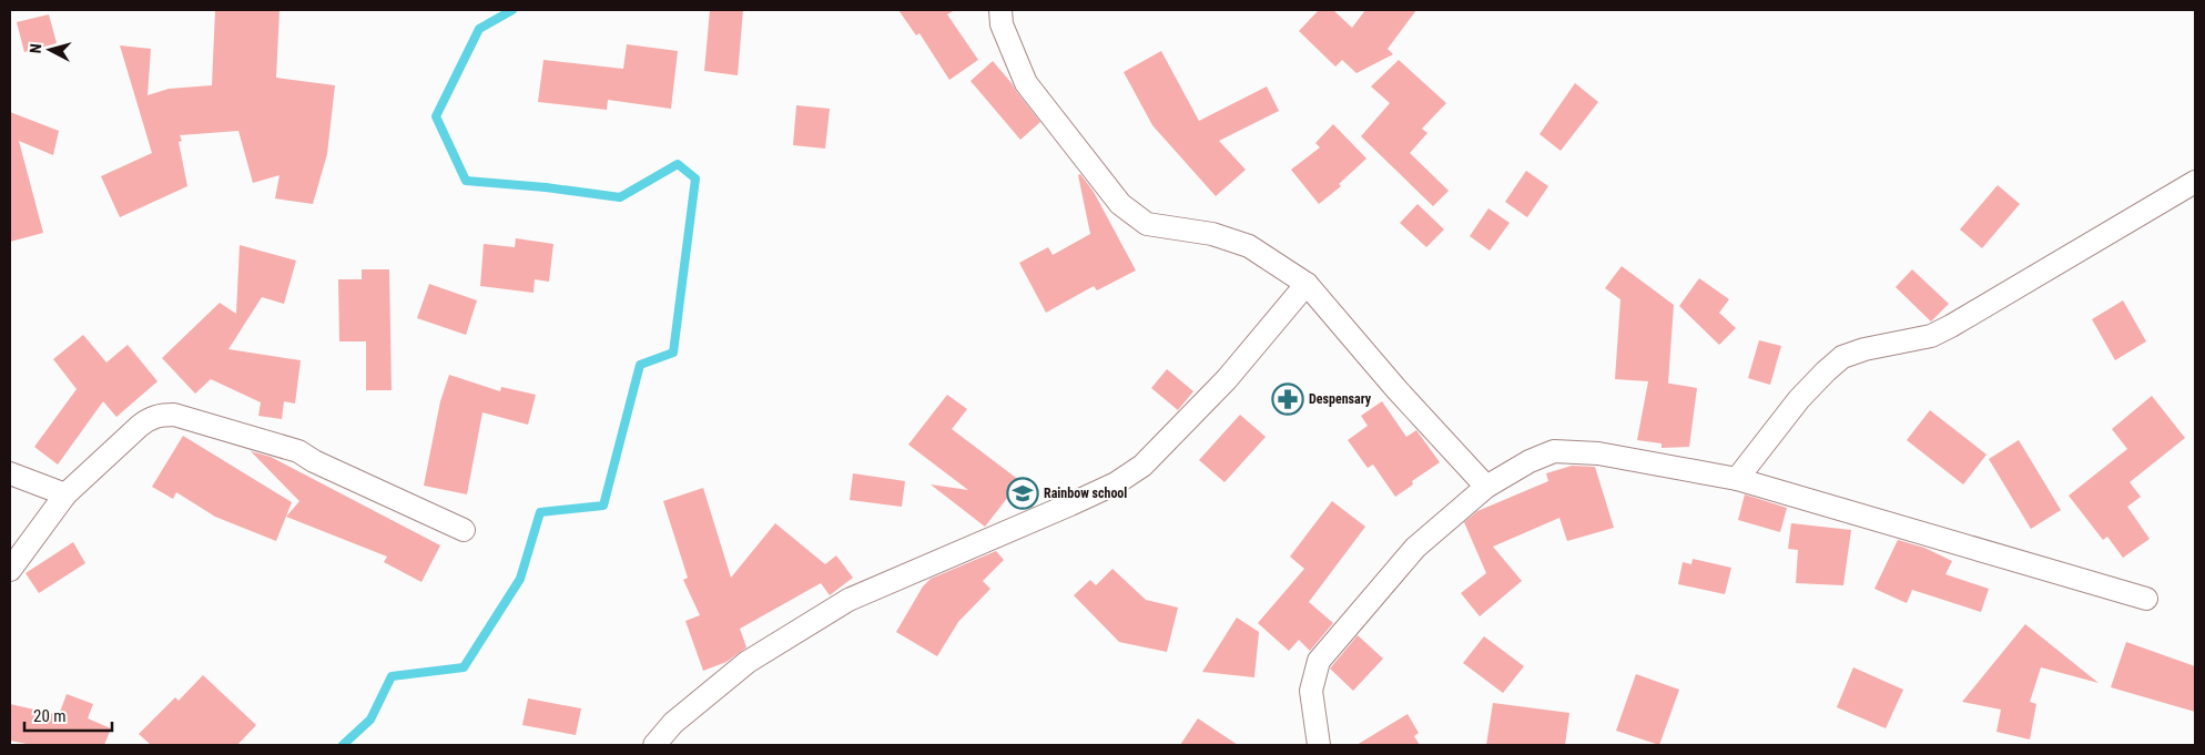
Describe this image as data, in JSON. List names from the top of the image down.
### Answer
{
  "places": {
    "pharmacy": ["Despensary"],
    "school or university": ["Rainbow school"]
  },
  "scale_bar": "20 m",
  "north": "left"
}
